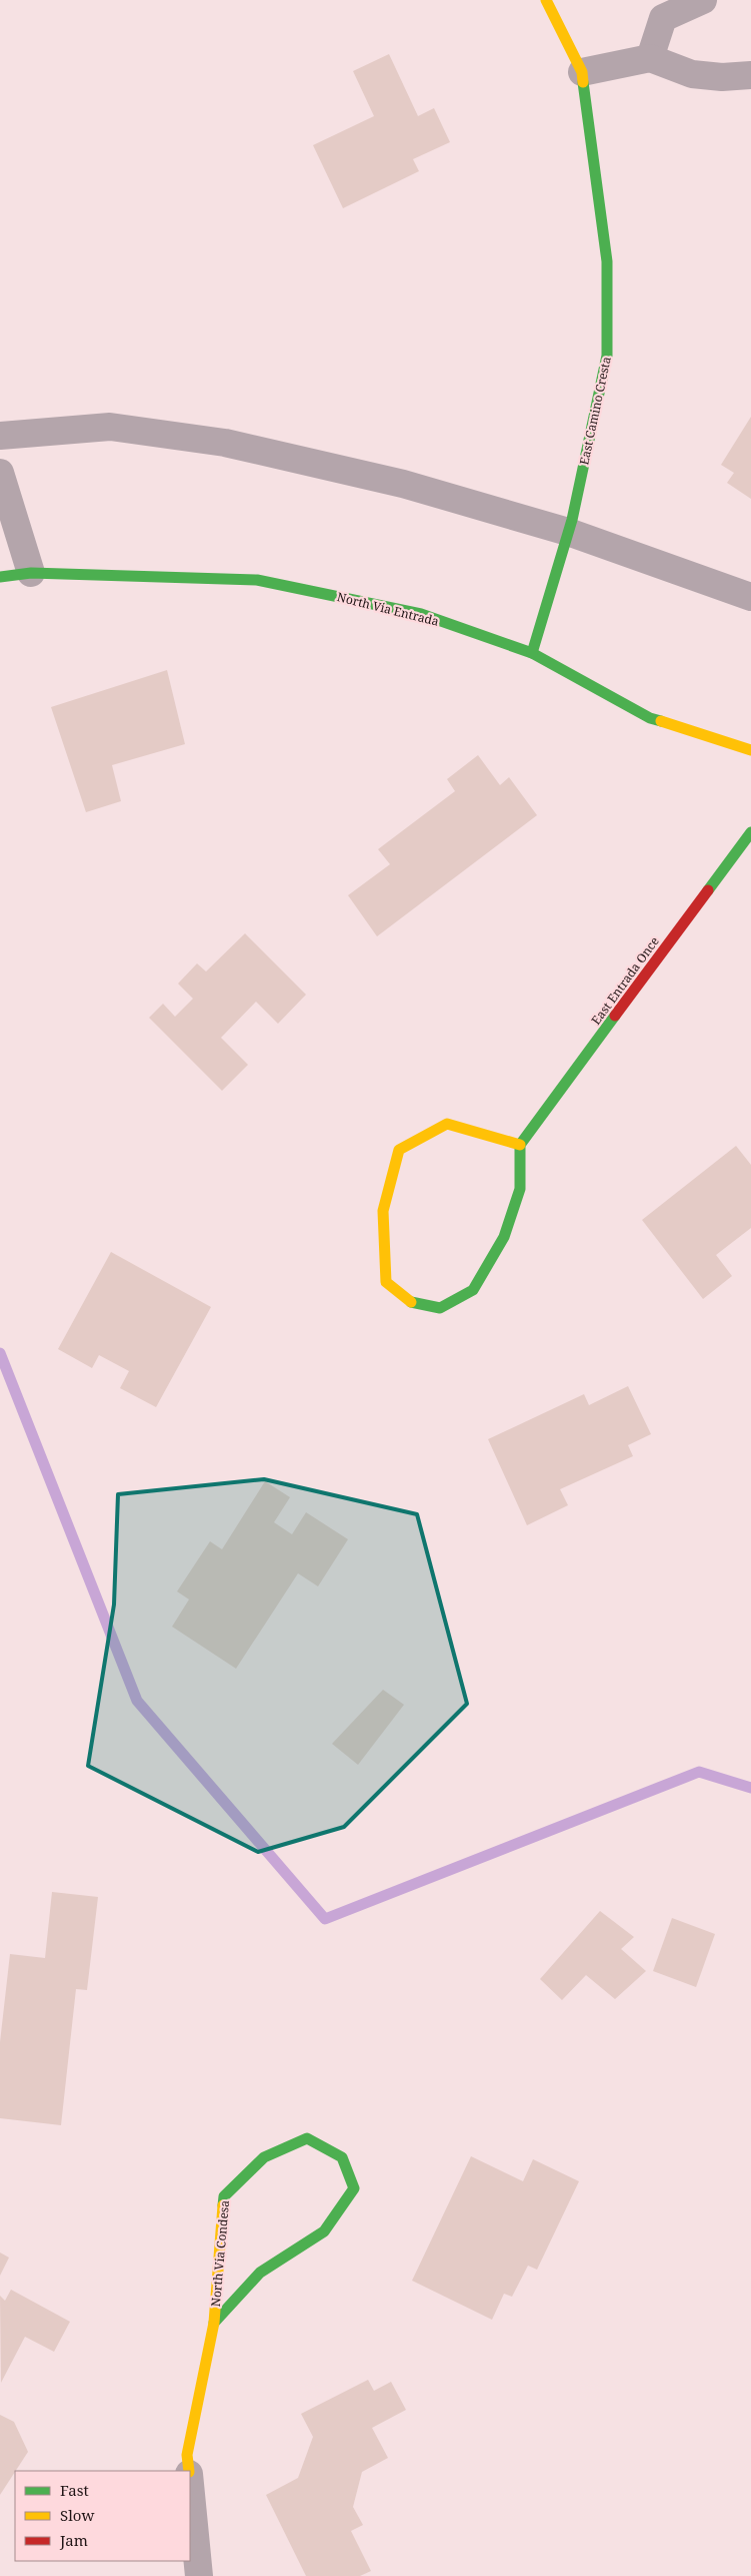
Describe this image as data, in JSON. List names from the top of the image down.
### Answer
{
  "streets": {
    "street": [
      "East Camino Cresta",
      "North Via Entrada",
      "East Entrada Once",
      "North Via Condesa"
    ]
  },
  "crossings": [
    ["East Camino Cresta", "North Via Entrada"]
  ],
  "legend": ["Fast", "Slow", "Jam"]
}
